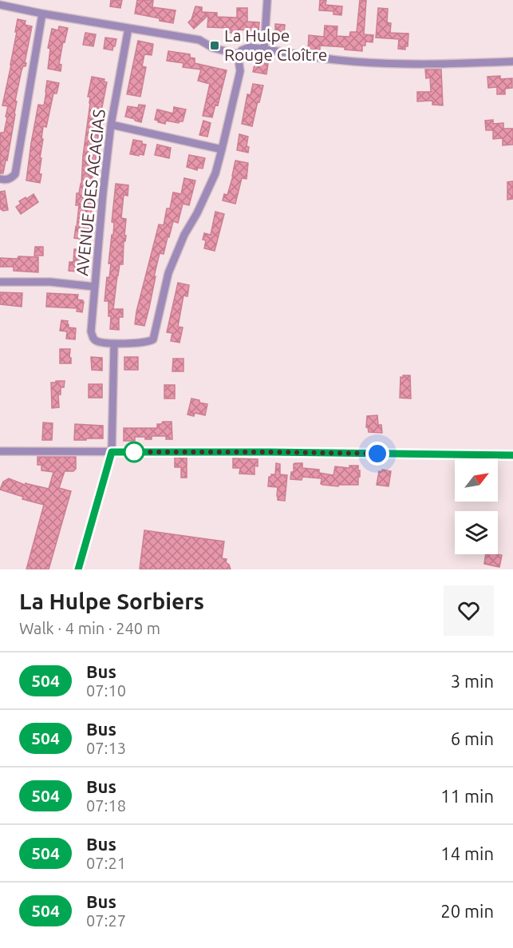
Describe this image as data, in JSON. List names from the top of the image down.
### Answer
{
  "streets": {
    "street": ["AVENUE DES ACACIAS"]
  },
  "places": {
    "transit": ["La Hulpe Rouge Cloître"]
  },
  "lines": ["bus line 504"],
  "north": "top right",
  "page": {
    "heading": ["La Hulpe Sorbiers", "Walk · 4 min · 240 m"],
    "list": [
      {
        "mark": "504",
        "name": "Bus",
        "note": "07:10",
        "value": "3 min"
      },
      {
        "mark": "504",
        "name": "Bus",
        "note": "07:13",
        "value": "6 min"
      },
      {
        "mark": "504",
        "name": "Bus",
        "note": "07:18",
        "value": "11 min"
      },
      {
        "mark": "504",
        "name": "Bus",
        "note": "07:21",
        "value": "14 min"
      },
      {
        "mark": "504",
        "name": "Bus",
        "note": "07:27",
        "value": "20 min"
      }
    ]
  }
}
